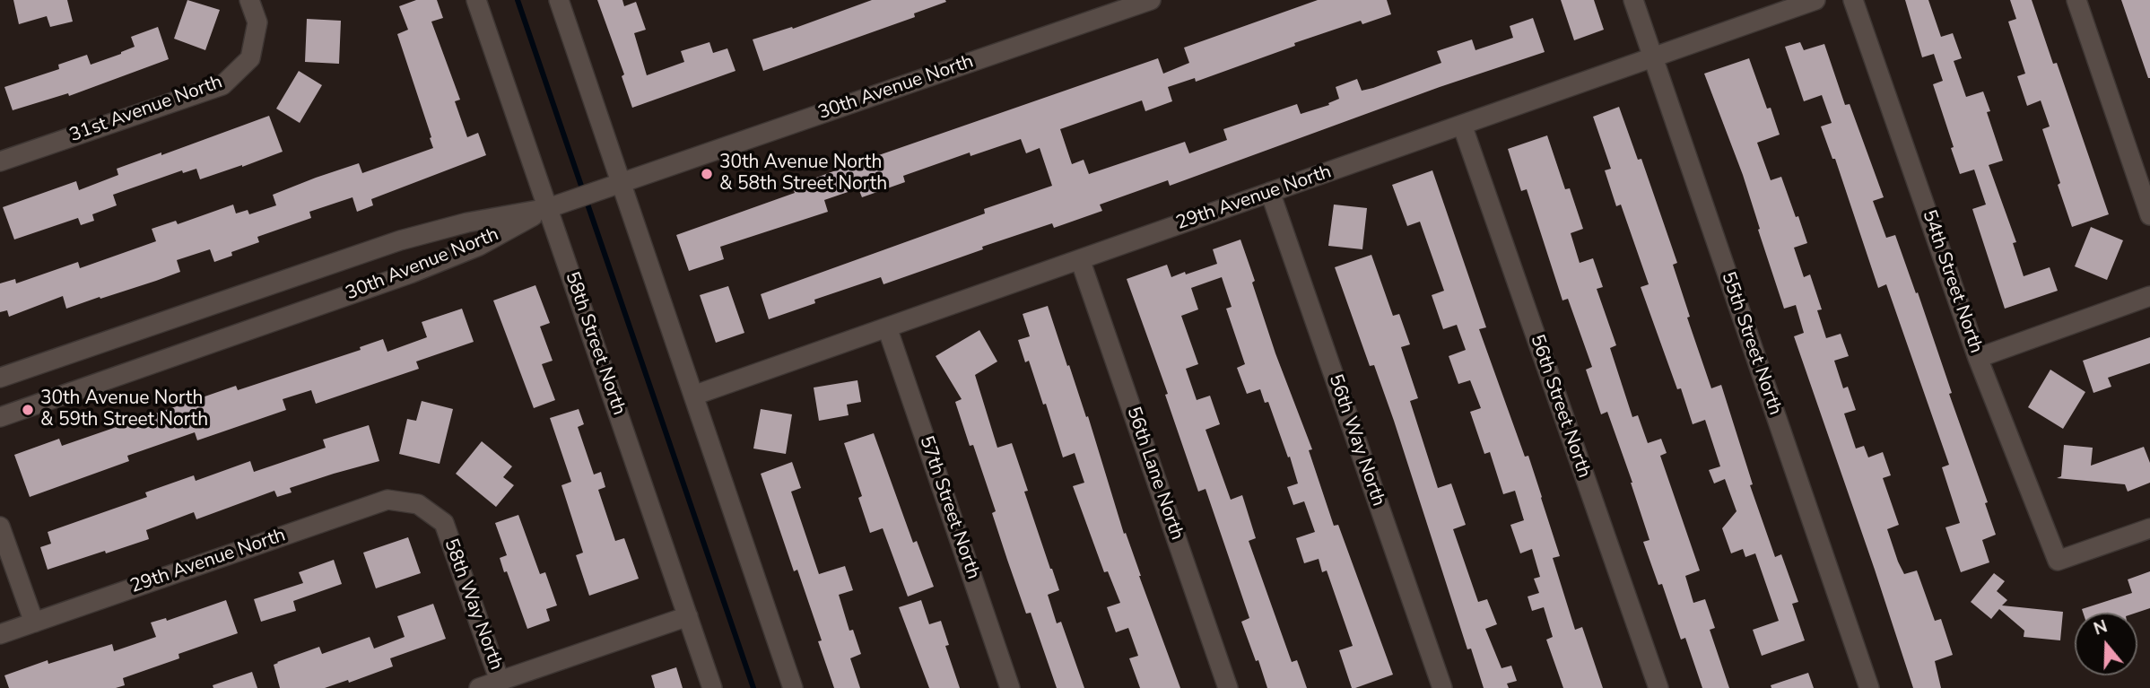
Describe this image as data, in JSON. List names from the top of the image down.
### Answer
{
  "streets": {
    "street": [
      "30th Avenue North",
      "31st Avenue North",
      "29th Avenue North",
      "54th Street North",
      "58th Street North",
      "55th Street North",
      "56th Street North",
      "56th Way North",
      "56th Lane North",
      "57th Street North",
      "58th Way North"
    ]
  },
  "crossings": [
    ["30th Avenue North", "58th Street North"],
    ["29th Avenue North", "55th Street North"],
    ["29th Avenue North", "56th Street North"],
    ["29th Avenue North", "56th Way North"],
    ["29th Avenue North", "56th Lane North"],
    ["29th Avenue North", "57th Street North"],
    ["29th Avenue North", "58th Way North"]
  ],
  "places": ["30th Avenue North & 58th Street North", "30th Avenue North & 59th Street North"],
  "north": "top"
}
